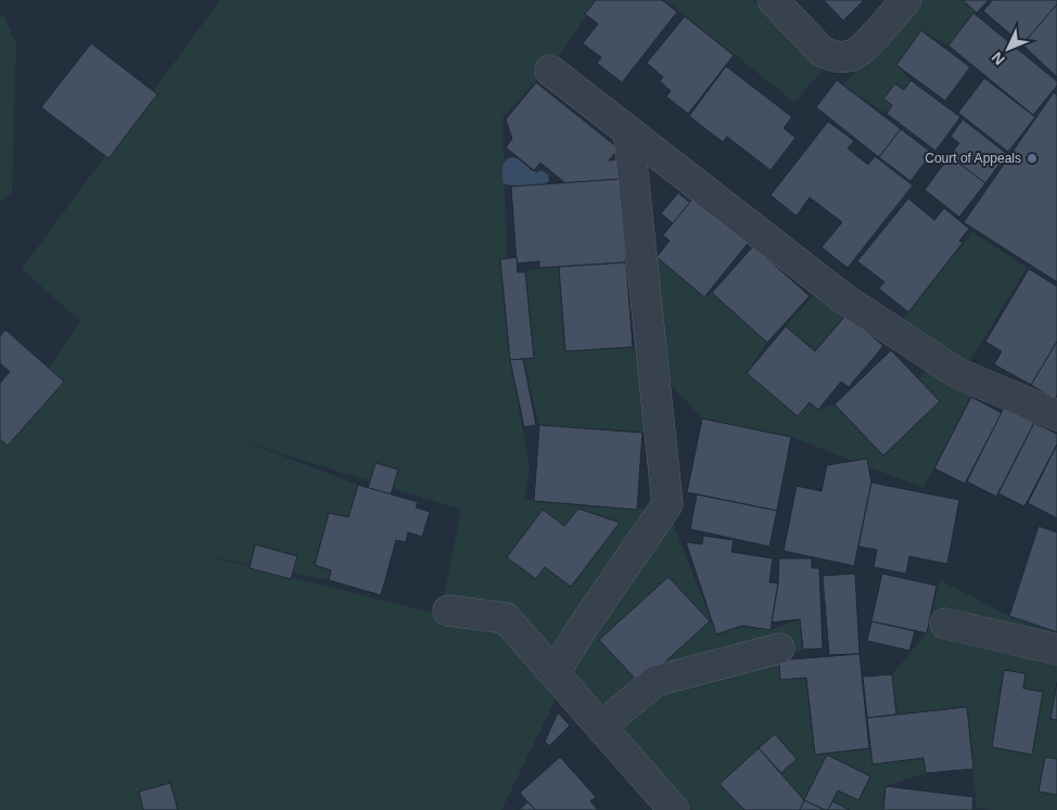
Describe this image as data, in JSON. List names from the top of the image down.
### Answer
{
  "places": ["Court of Appeals"],
  "north": "bottom left"
}
